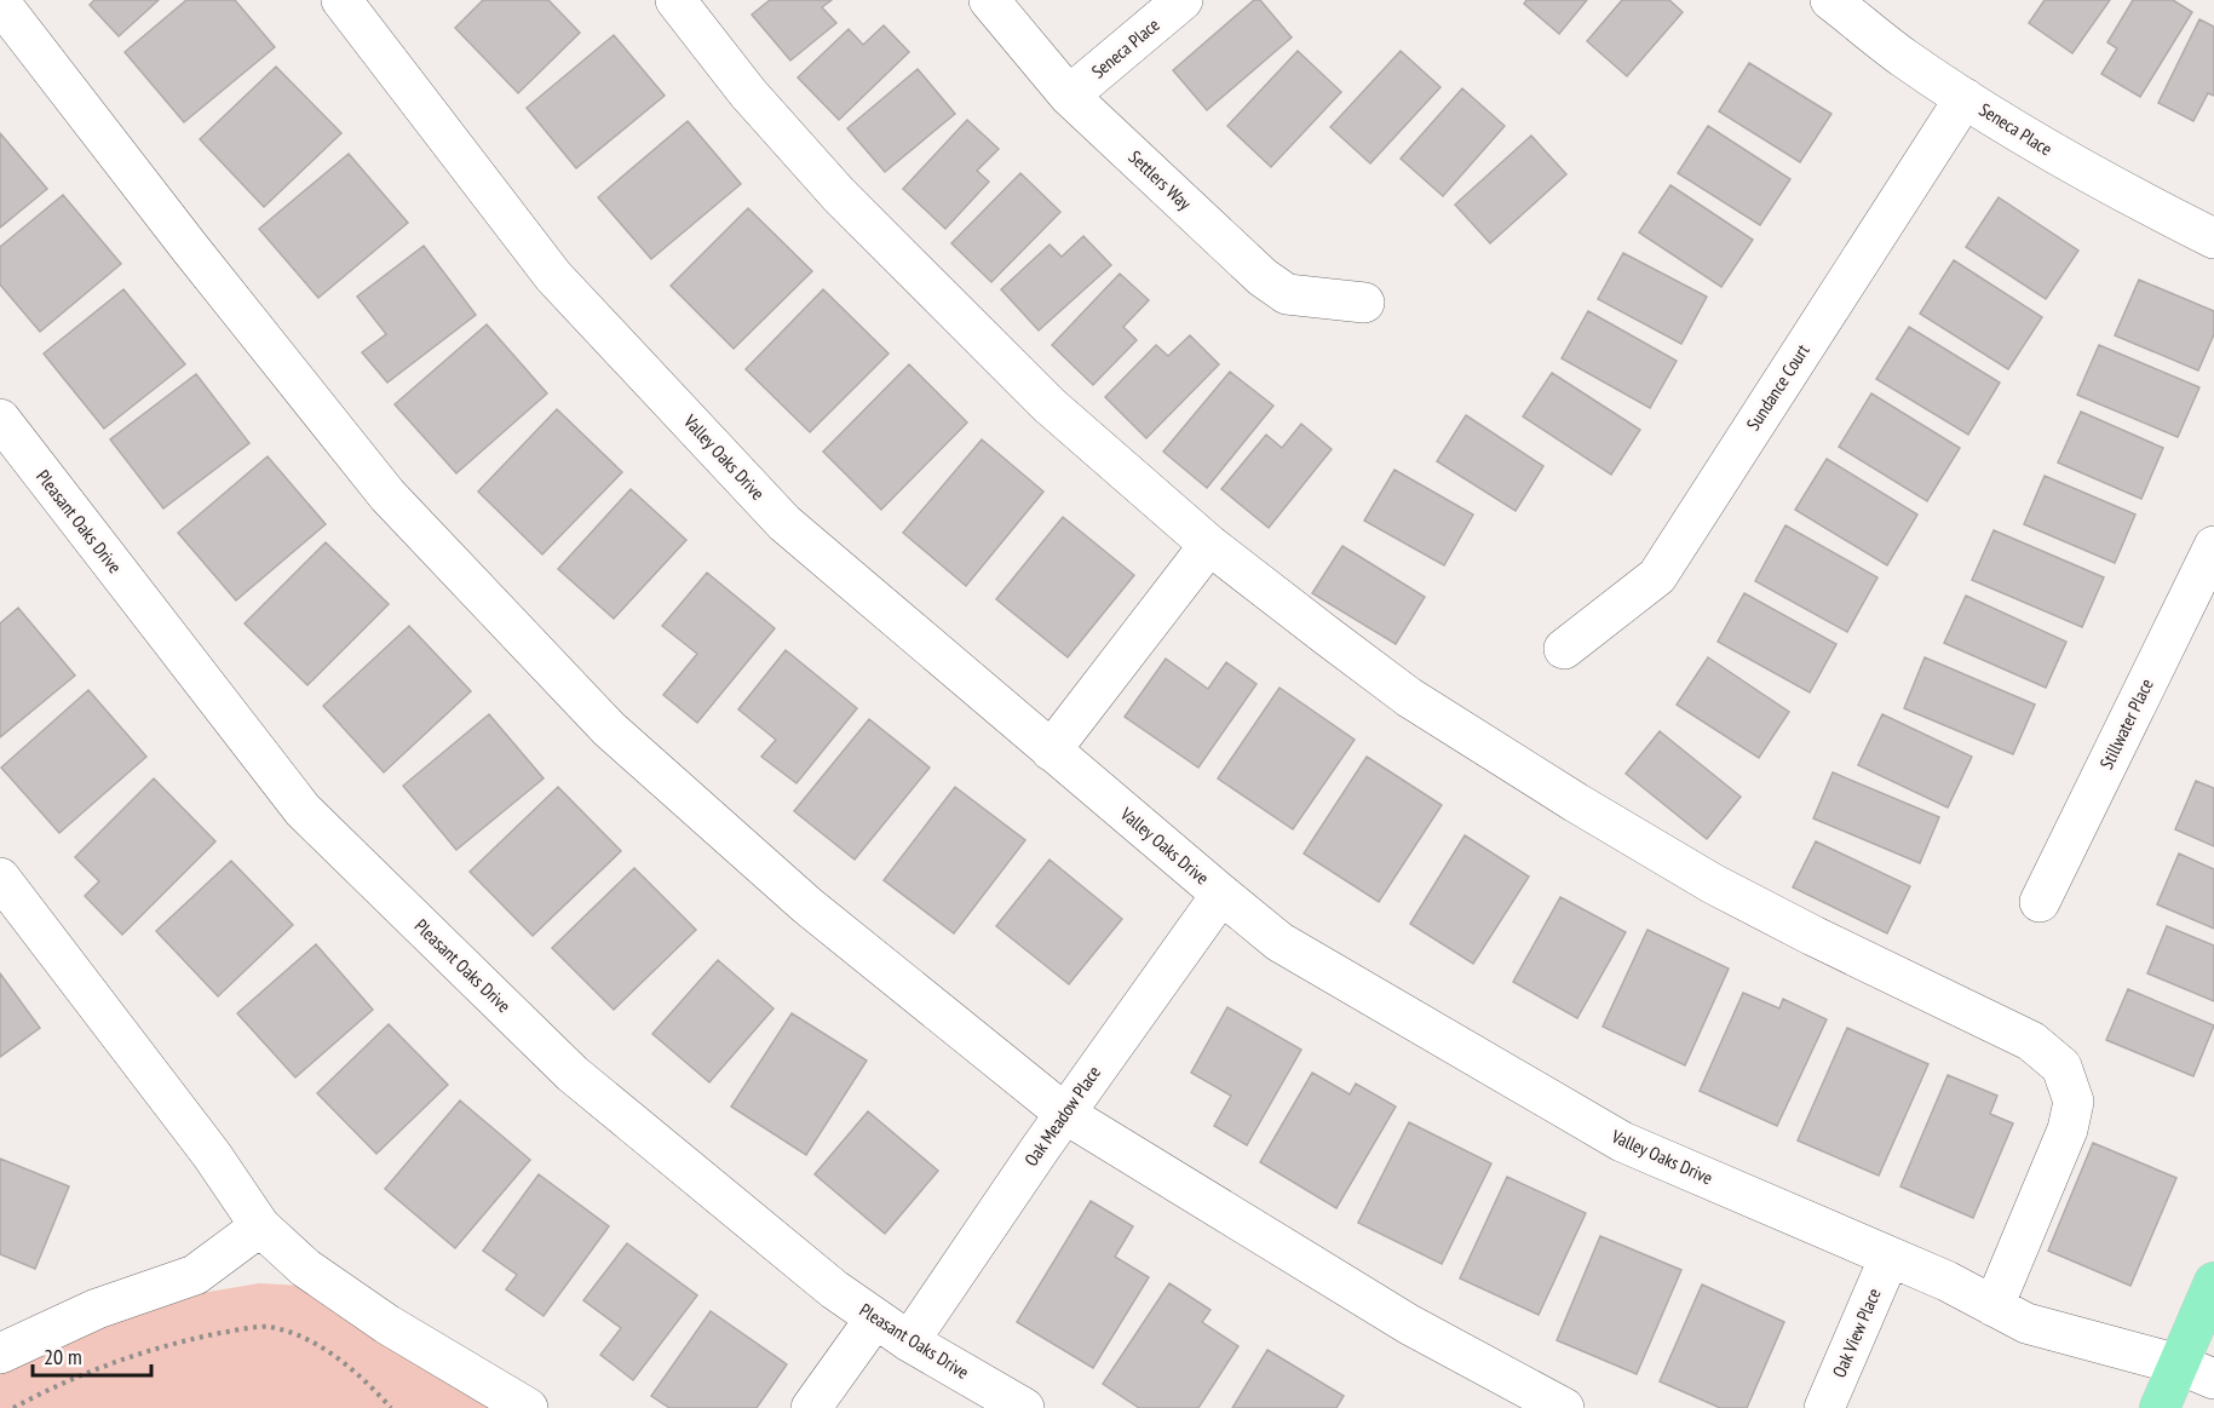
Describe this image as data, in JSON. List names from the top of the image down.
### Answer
{
  "streets": {
    "street": [
      "Seneca Place",
      "Settlers Way",
      "Sundance Court",
      "Valley Oaks Drive",
      "Pleasant Oaks Drive",
      "Stillwater Place",
      "Oak Meadow Place",
      "Oak View Place"
    ]
  },
  "crossings": [
    ["Seneca Place", "Settlers Way"],
    ["Seneca Place", "Sundance Court"],
    ["Valley Oaks Drive", "Oak Meadow Place"],
    ["Valley Oaks Drive", "Oak View Place"],
    ["Pleasant Oaks Drive", "Oak Meadow Place"]
  ],
  "scale_bar": "20 m"
}
